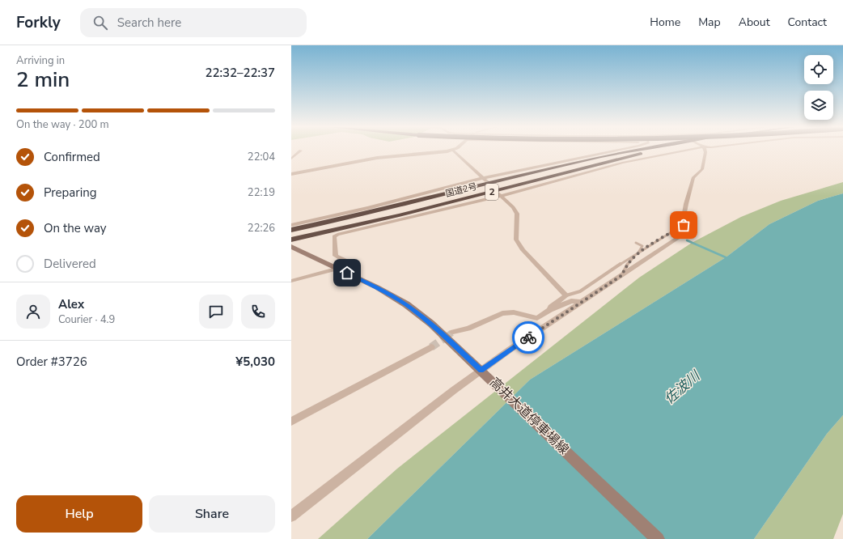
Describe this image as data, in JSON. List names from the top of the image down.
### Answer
{
  "streets": {
    "highway": ["国道2号", "2"],
    "main road": ["高井大道停車場線"]
  },
  "water": ["佐波川"],
  "page": {
    "header": "Forkly",
    "search": "Search here",
    "nav": [
      "Home",
      "Map",
      "About",
      "Contact"
    ],
    "heading": ["2 min", "Arriving in", "22:32–22:37"],
    "panel": [
      "Alex",
      "Courier · 4.9",
      "Order #3726",
      "¥5,030"
    ],
    "bar": "On the way · 200 m",
    "list": [
      ["Confirmed", "22:04"],
      ["Preparing", "22:19"],
      ["On the way", "22:26"],
      "Delivered"
    ],
    "buttons": ["Help", "Share"]
  }
}
